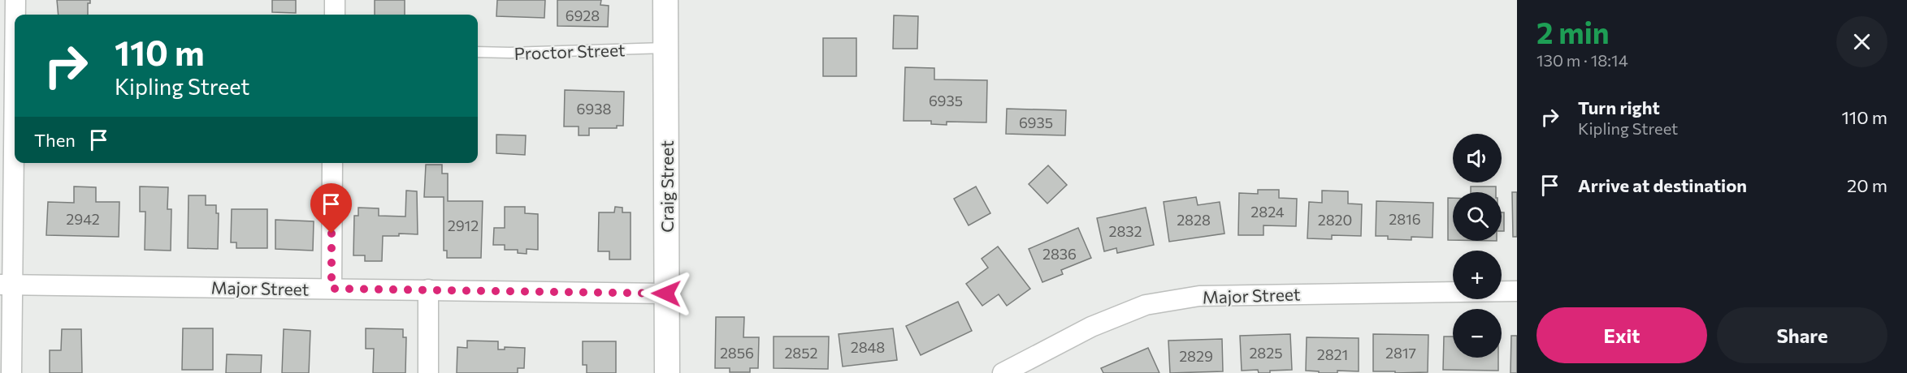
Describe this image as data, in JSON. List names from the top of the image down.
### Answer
{
  "streets": {
    "street": ["Craig Street", "Major Street"],
    "lane": ["Proctor Street"]
  },
  "crossings": [
    ["Proctor Street", "Craig Street"],
    ["Craig Street", "Major Street"]
  ],
  "house_numbers": [
    "6928",
    "6935",
    "6938",
    "6935",
    "2824",
    "2942",
    "2816",
    "2828",
    "2820",
    "2912",
    "2832",
    "2836",
    "2848",
    "2856",
    "2852",
    "2825",
    "2817",
    "2821",
    "2829"
  ],
  "page": {
    "heading": ["2 min", "130 m · 18:14"],
    "turn": ["110 m", "Kipling Street"],
    "list": [
      {
        "name": "Turn right",
        "note": "Kipling Street",
        "value": "110 m"
      },
      {
        "name": "Arrive at destination",
        "value": "20 m"
      }
    ],
    "then": "Then",
    "map_buttons": ["+", "−"],
    "buttons": ["Exit", "Share"]
  }
}
